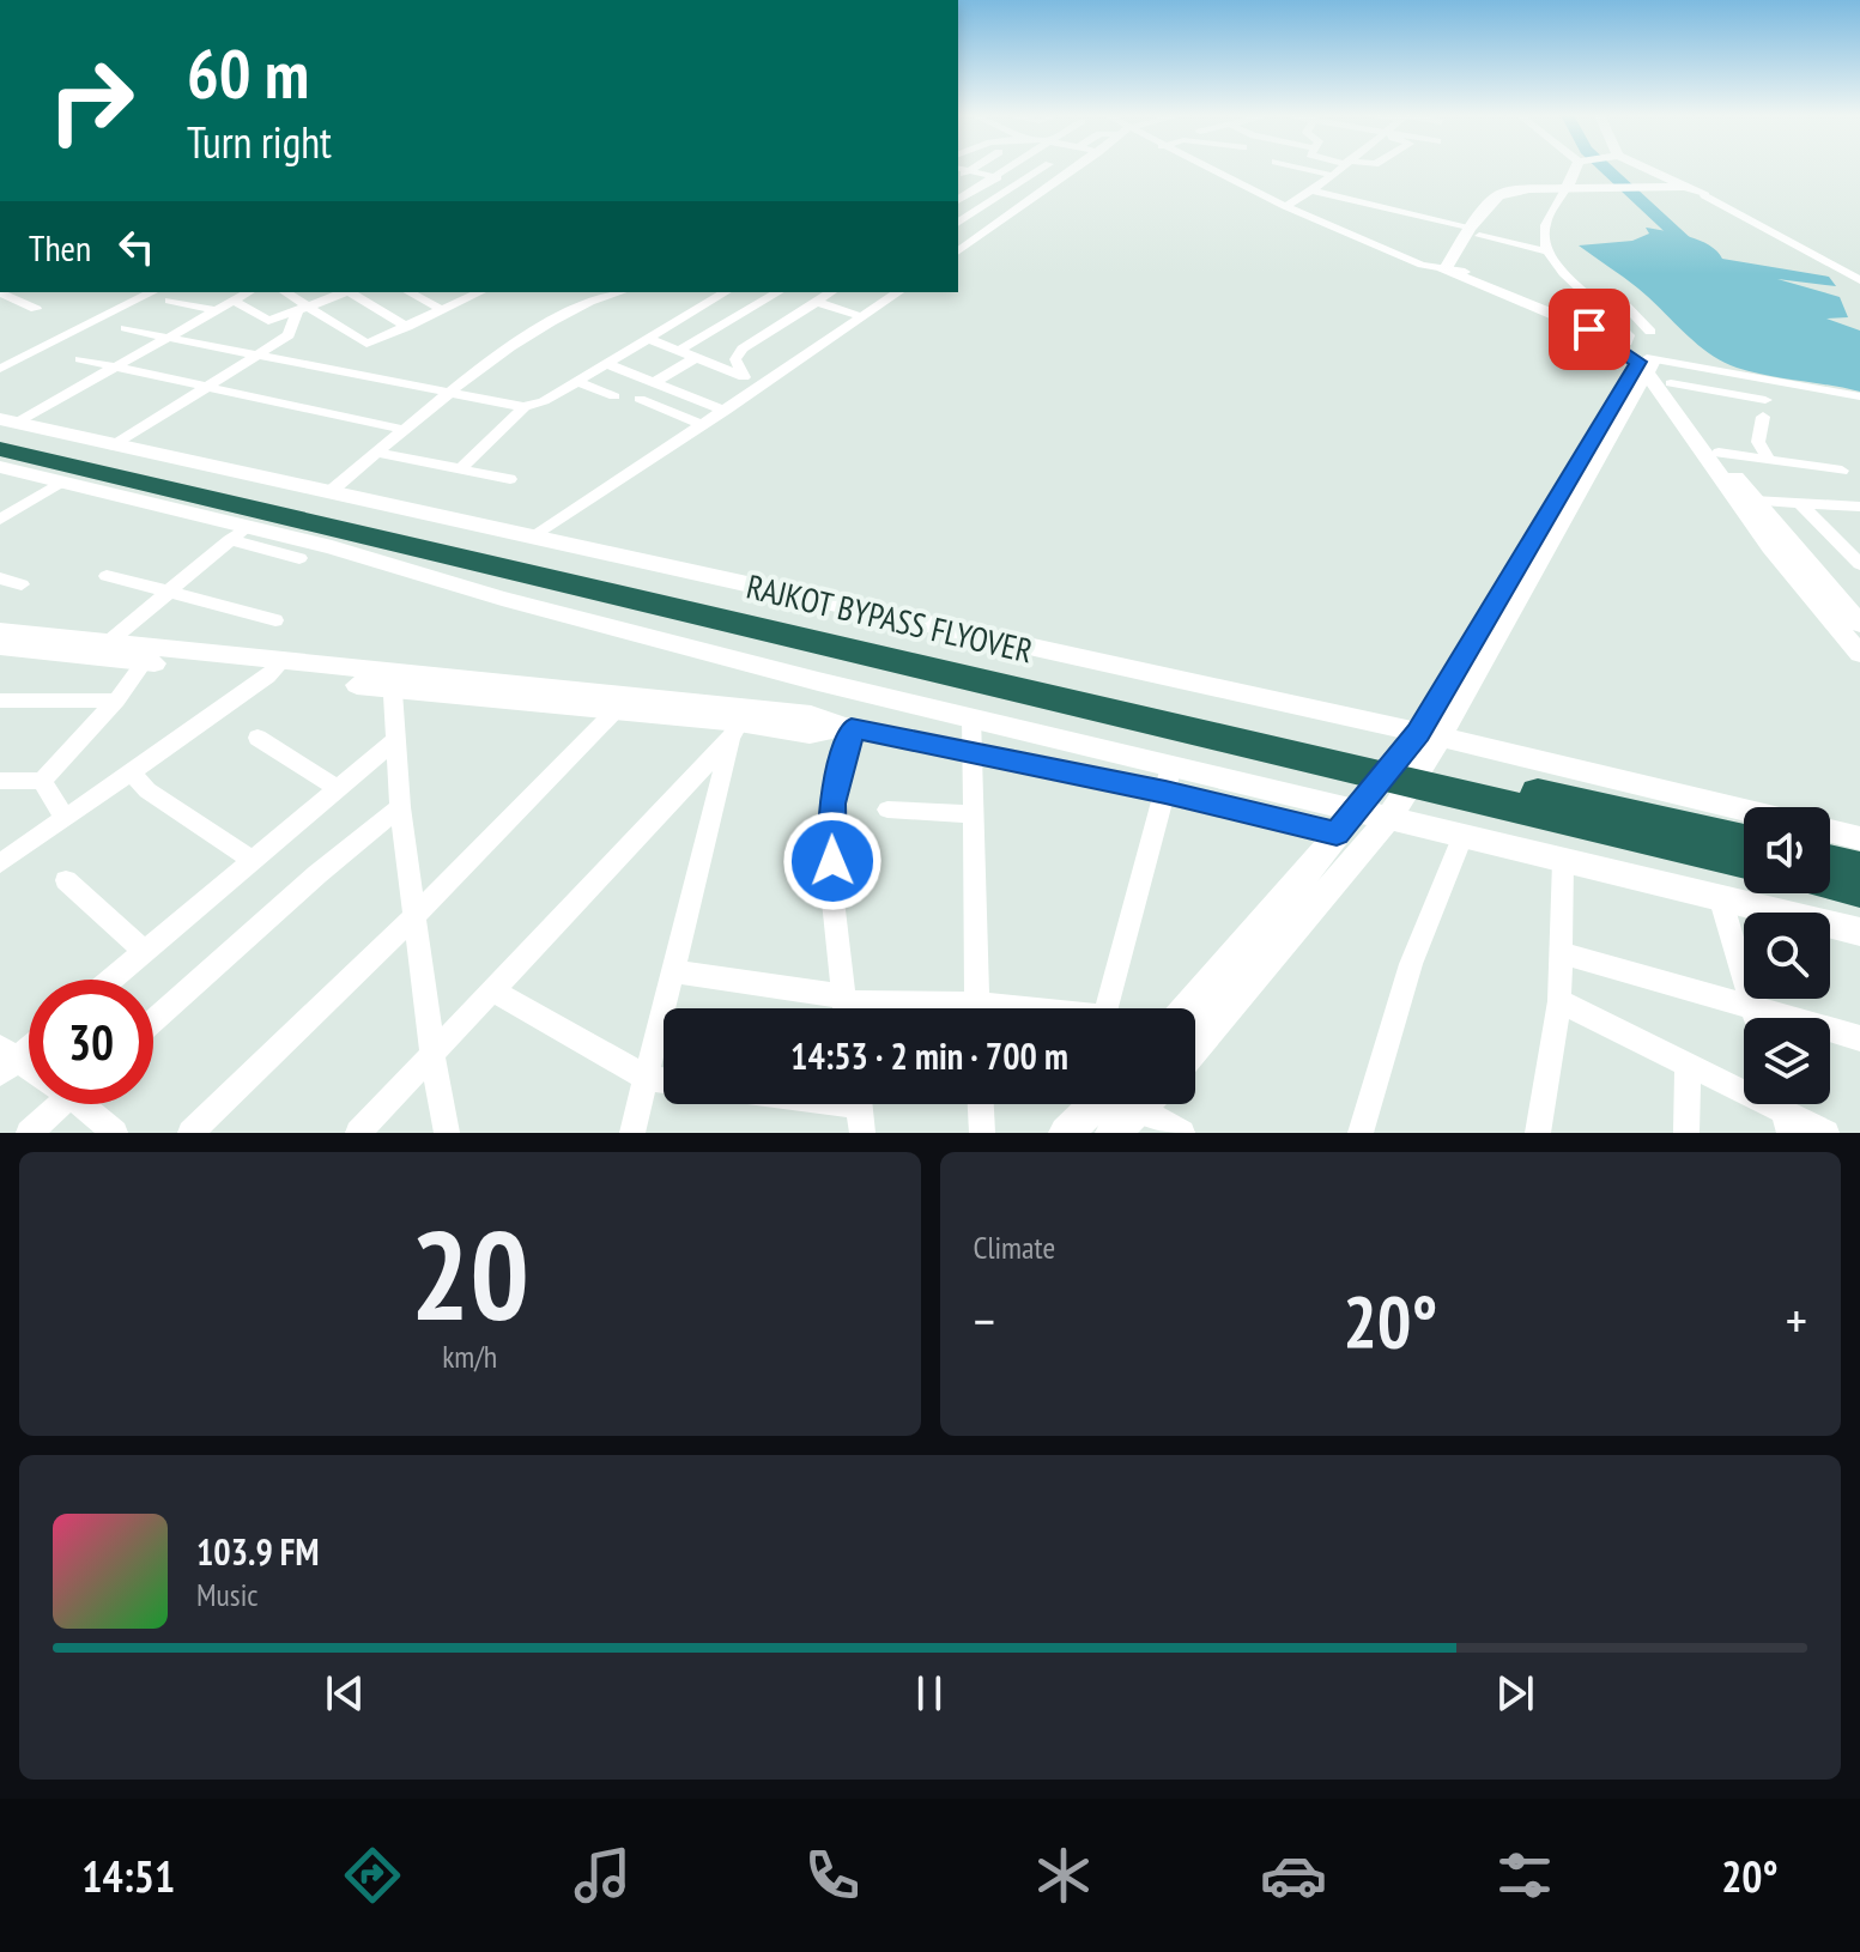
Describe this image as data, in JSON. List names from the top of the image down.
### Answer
{
  "streets": {
    "highway": ["RAJKOT BYPASS FLYOVER"]
  },
  "page": {
    "turn": ["60 m", "Turn right"],
    "then": "Then",
    "limit": "30",
    "trip": "14:53 · 2 min · 700 m",
    "tile": [
      ["20", "km/h"],
      "Climate"
    ],
    "heat": ["−", "20°", "+"],
    "song": ["103.9 FM", "Music"],
    "tabs": ["14:51", "20°"]
  }
}
